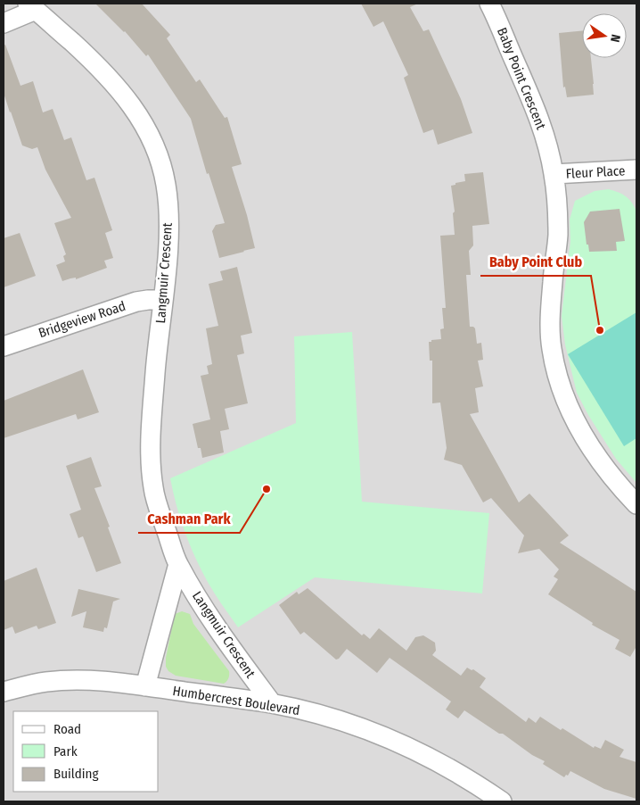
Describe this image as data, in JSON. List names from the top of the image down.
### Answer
{
  "streets": {
    "street": [
      "Baby Point Crescent",
      "Fleur Place",
      "Langmuir Crescent",
      "Bridgeview Road",
      "Humbercrest Boulevard"
    ]
  },
  "crossings": [
    ["Baby Point Crescent", "Fleur Place"],
    ["Langmuir Crescent", "Bridgeview Road"],
    ["Langmuir Crescent", "Humbercrest Boulevard"]
  ],
  "places": ["Baby Point Club", "Cashman Park"],
  "legend": ["Road", "Park", "Building"],
  "north": "right"
}
